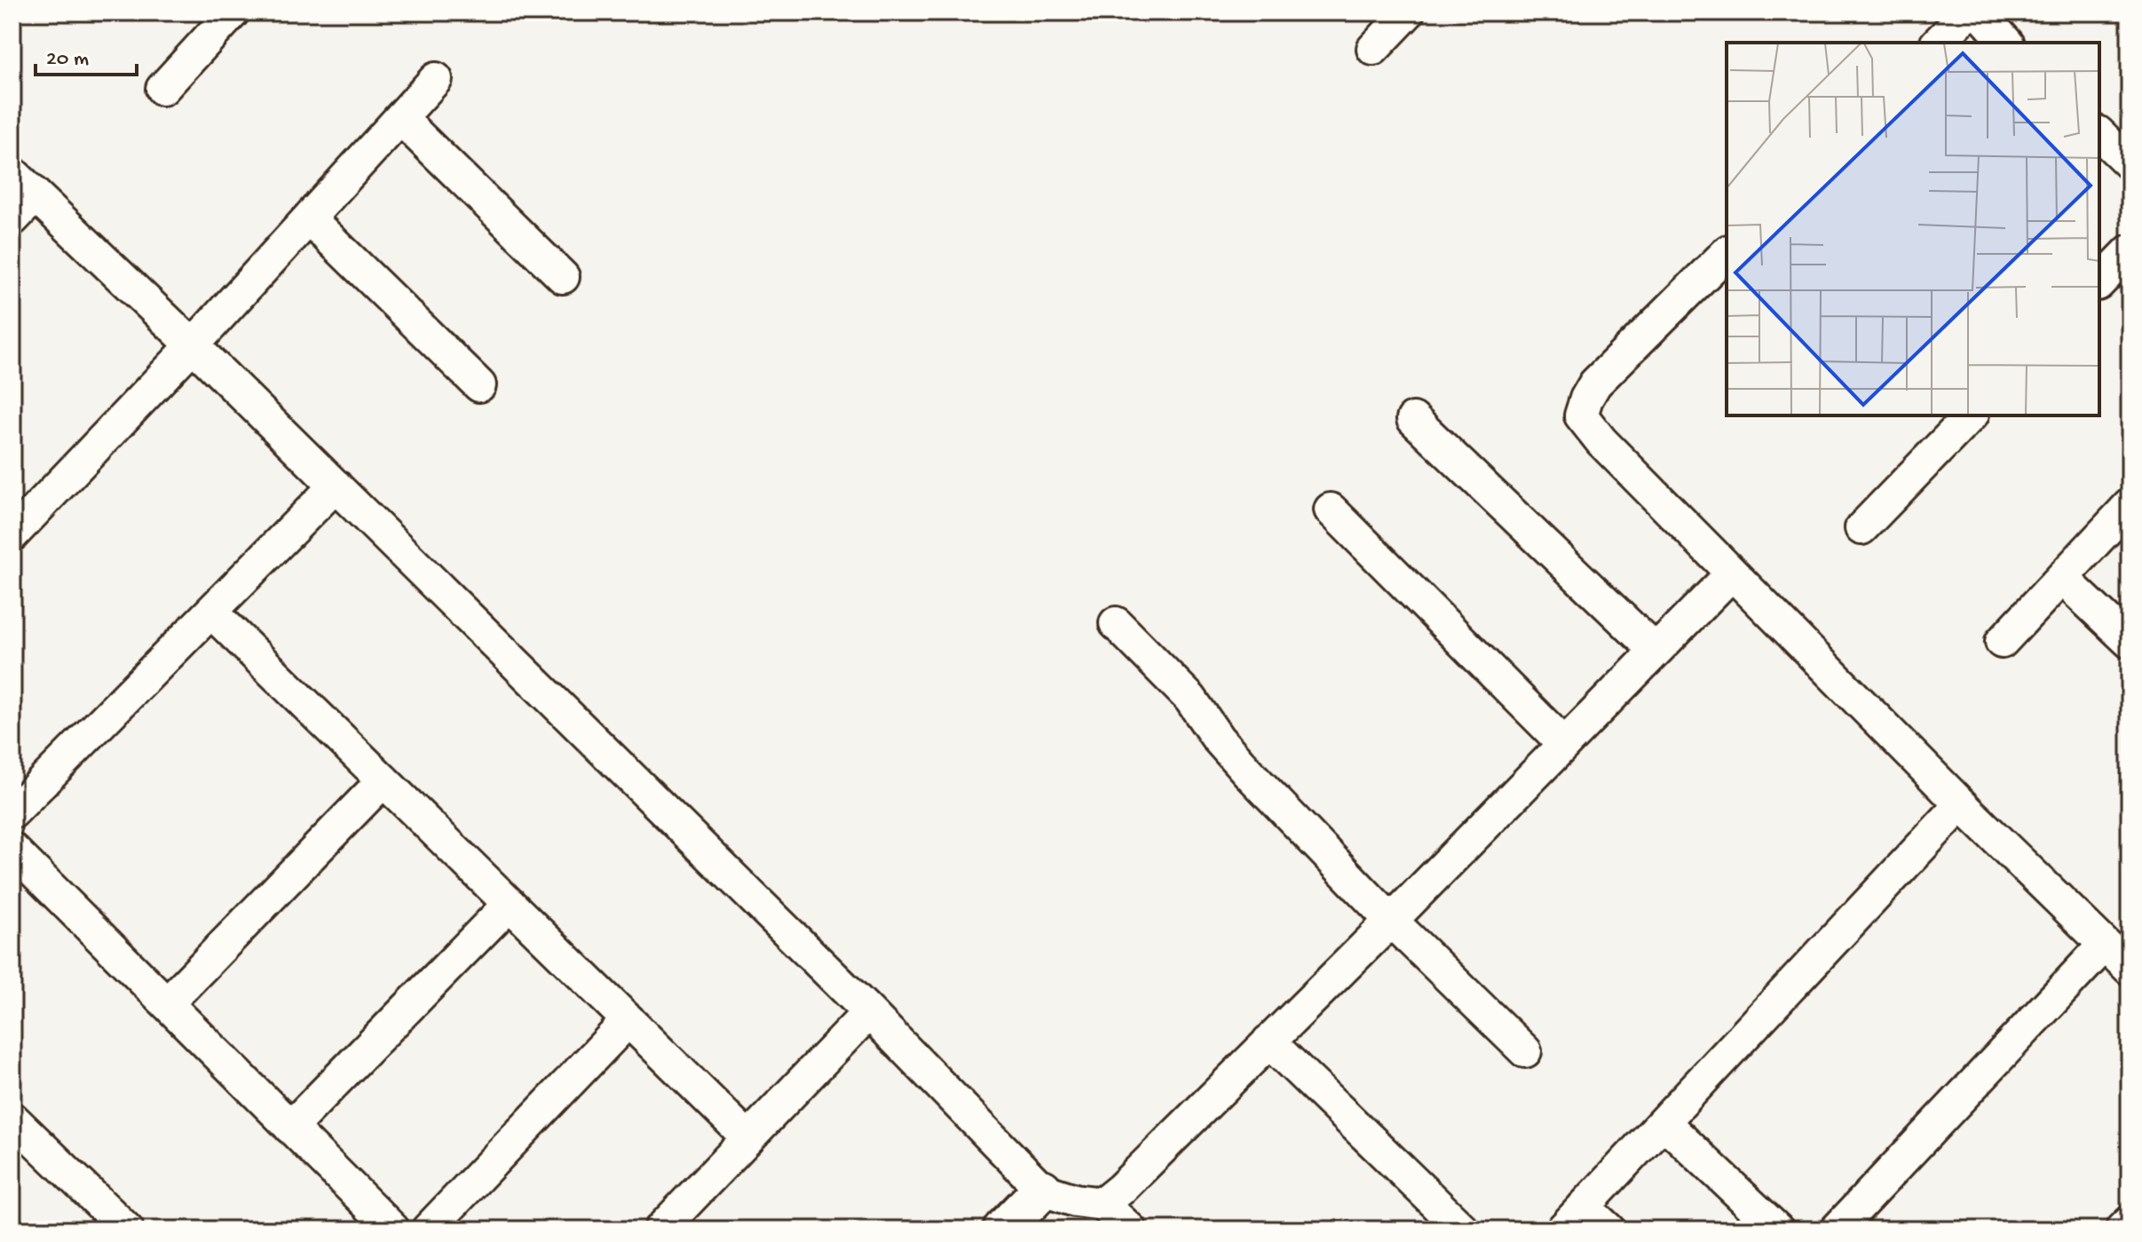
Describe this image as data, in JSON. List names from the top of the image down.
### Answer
{
  "scale_bar": "20 m"
}
